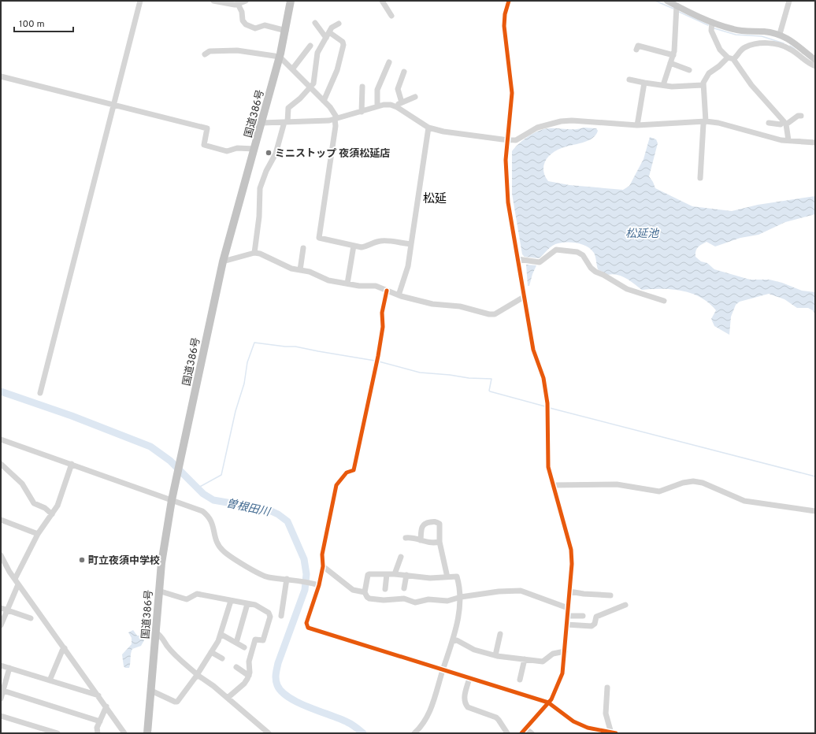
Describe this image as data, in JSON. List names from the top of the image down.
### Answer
{
  "streets": {
    "highway": ["国道386号"]
  },
  "districts": ["松延"],
  "water": ["松延池", "曽根田川"],
  "places": ["ミニストップ 夜須松延店", "町立夜須中学校"],
  "scale_bar": "100 m"
}
